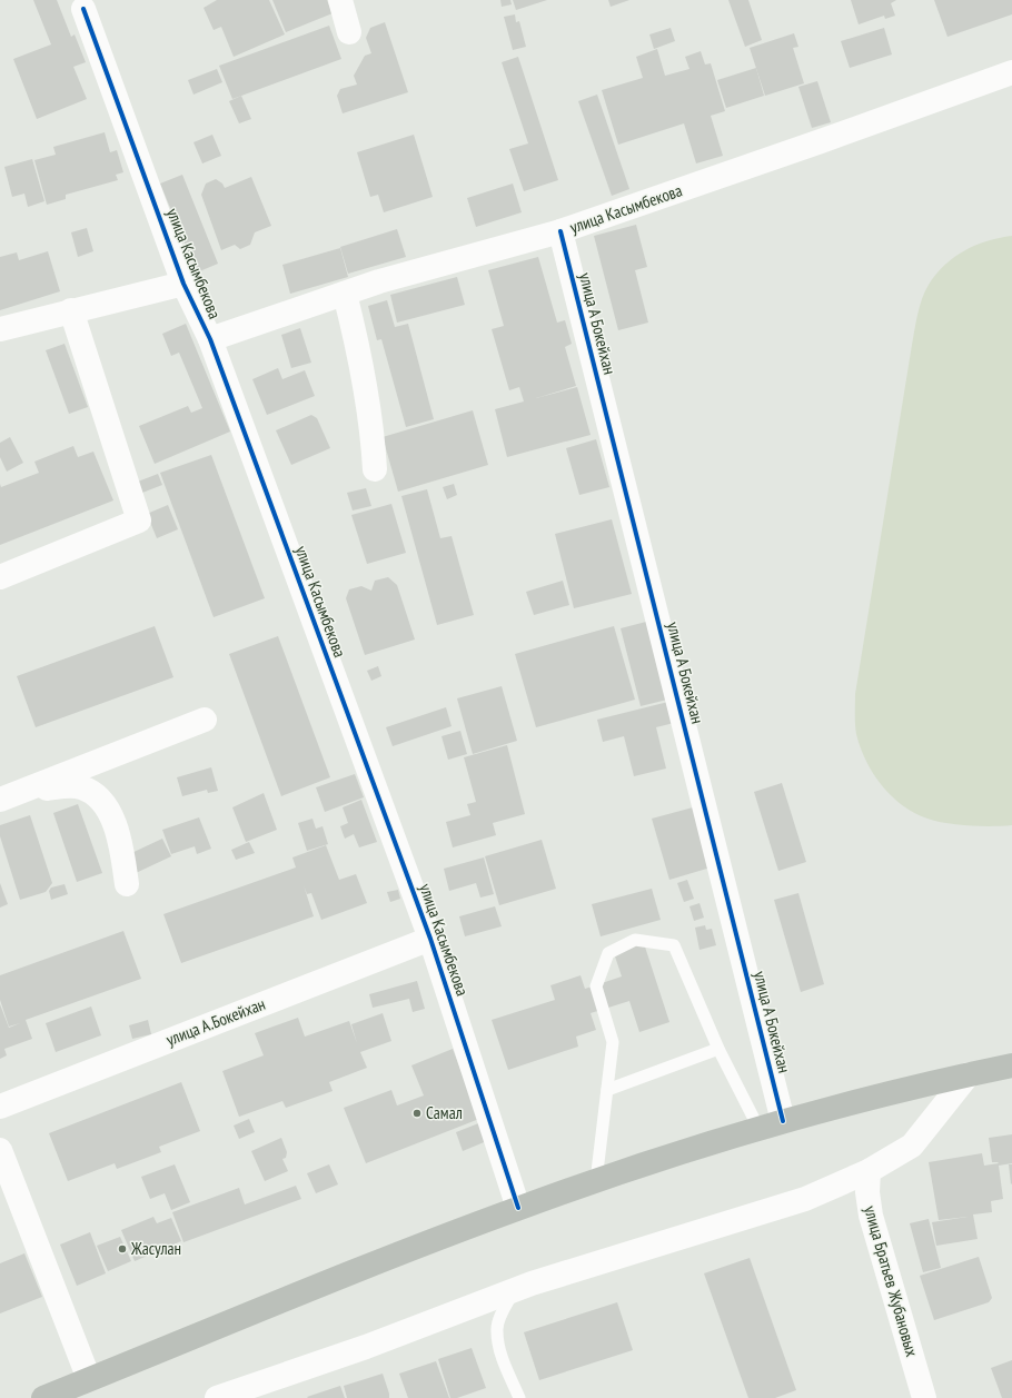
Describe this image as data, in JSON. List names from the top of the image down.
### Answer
{
  "streets": {
    "street": [
      "улица Касымбекова",
      "улица А Бокейхан",
      "улица А.Бокейхан",
      "улица Братьев Жубановых"
    ]
  },
  "crossings": [
    ["улица Касымбекова", "улица А Бокейхан"],
    ["улица Касымбекова", "улица А.Бокейхан"]
  ],
  "places": ["Самал", "Жасулан"]
}
